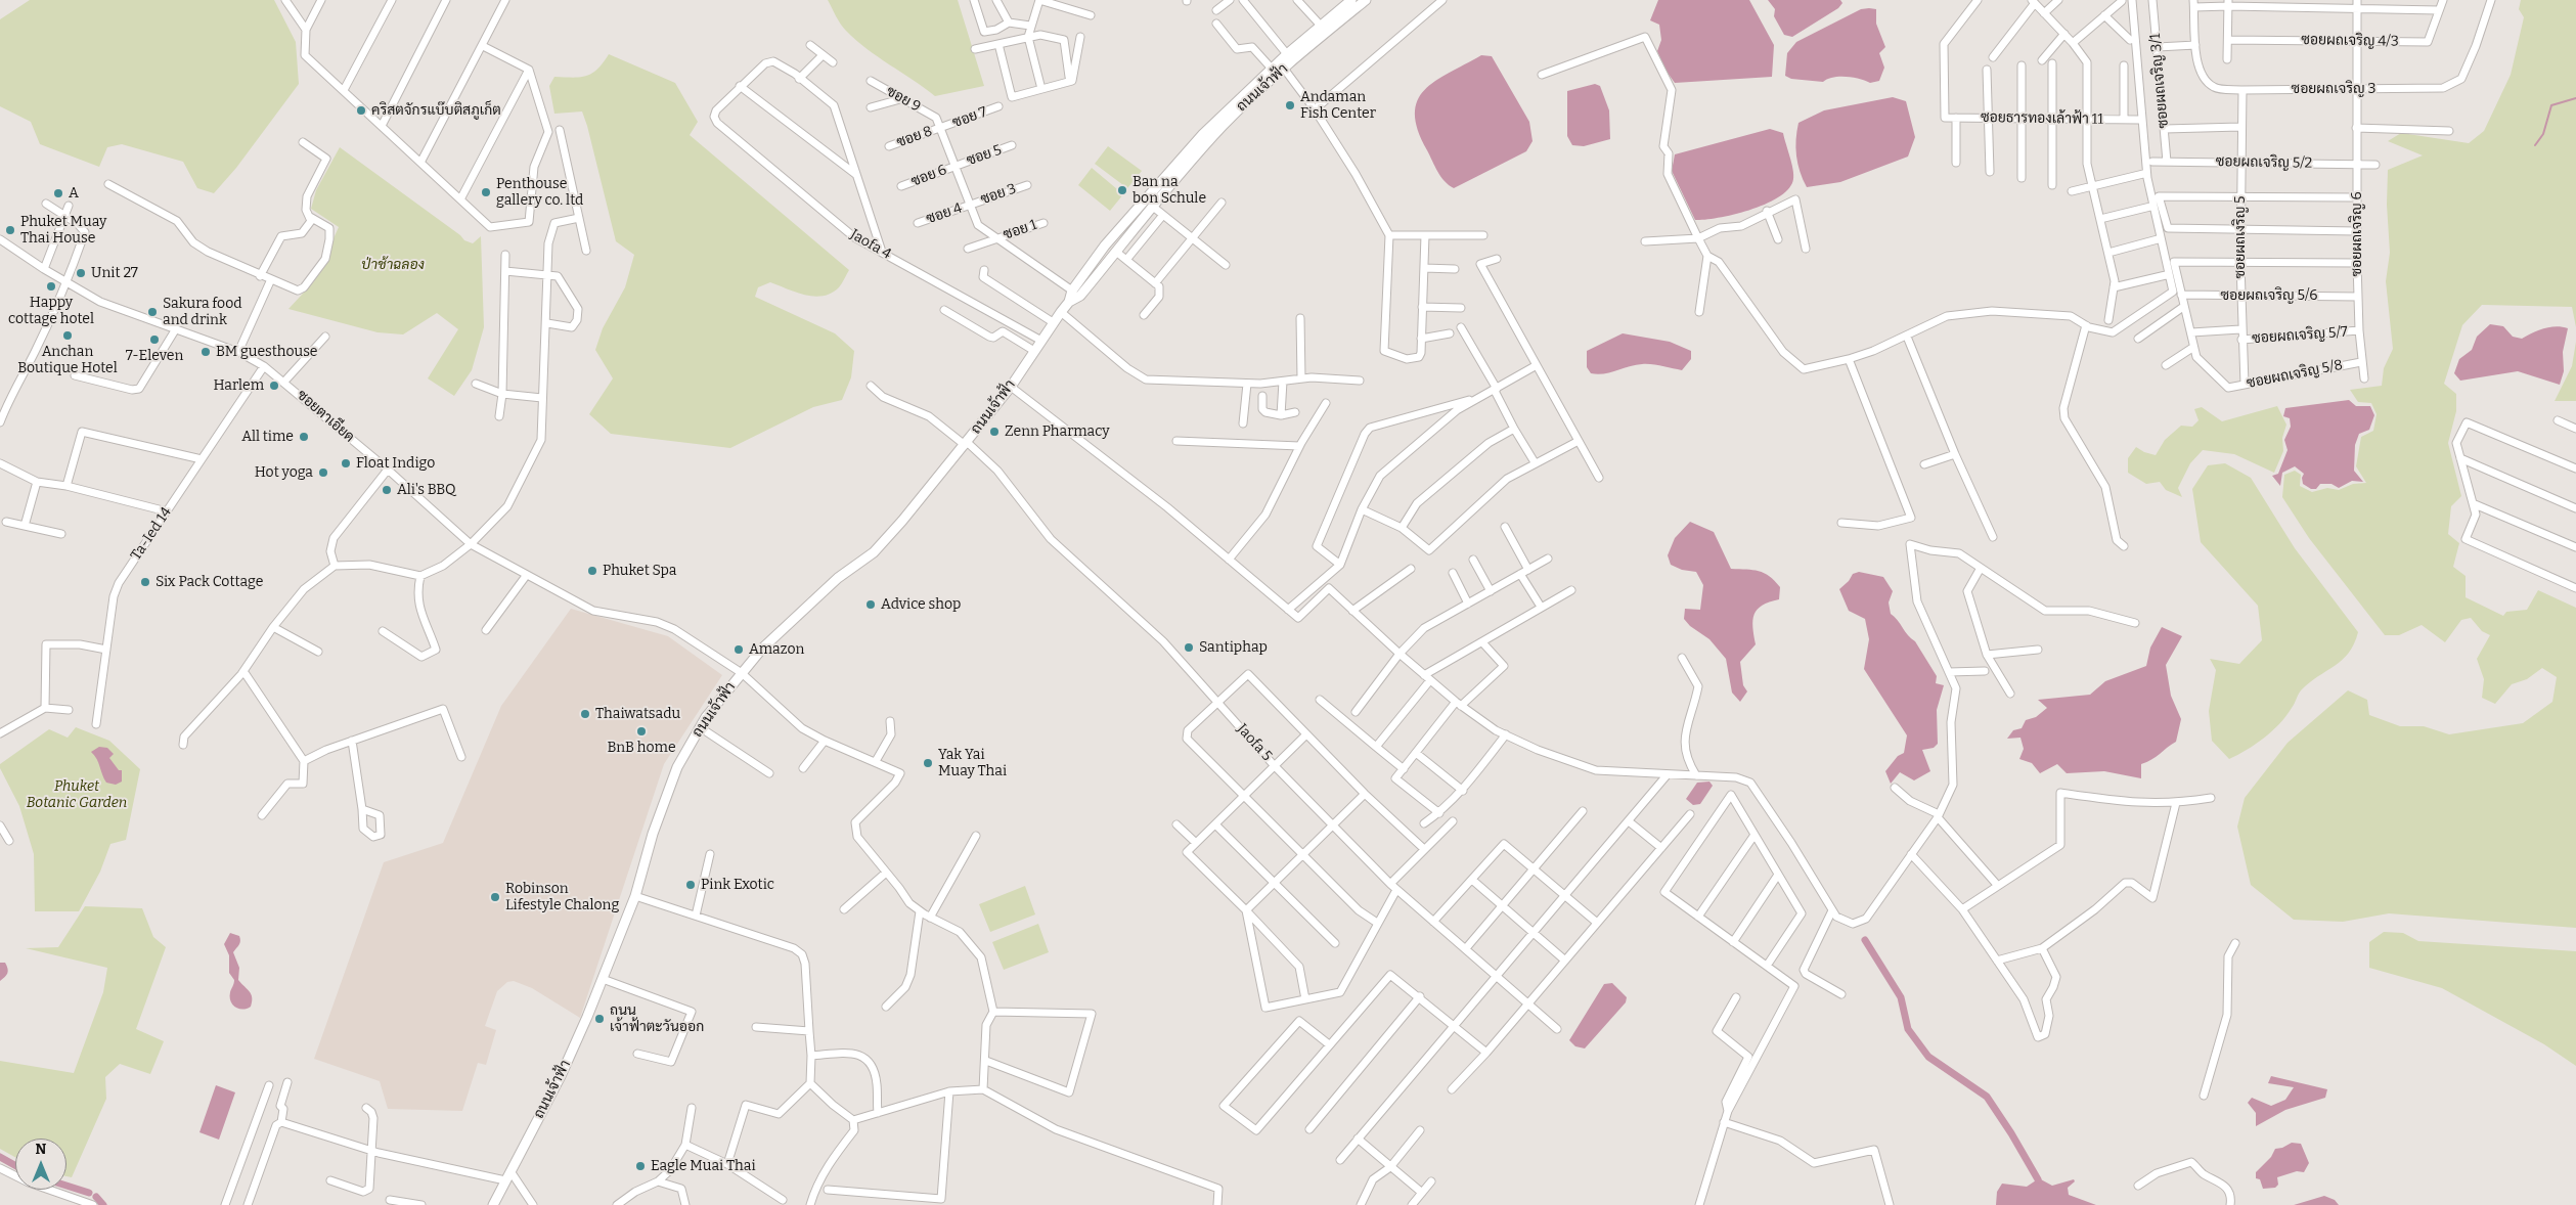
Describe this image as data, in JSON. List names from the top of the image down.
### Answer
{
  "streets": {
    "main road": ["ถนนเจ้าฟ้า"],
    "street": [
      "ซอยผถเจริญ 4/3",
      "ซอยผถเจริญ 3/1",
      "ซอยผถเจริญ 3",
      "ซอย 9",
      "ซอย 7",
      "ซอยธารทองเล้าฟ้า 11",
      "ซอย 8",
      "ซอย 5",
      "ซอยผถเจริญ 5/2",
      "ซอย 6",
      "ซอย 3",
      "ซอย 4",
      "ซอย 1",
      "ซอยผถเจริญ 6",
      "ซอยผถเงริญ 5",
      "Jaofa 4",
      "ซอยผถเจริญ 5/6",
      "ซอยผถเจริญ 5/7",
      "ซอยผถเจริญ 5/8",
      "ซอยตาเอียด",
      "Ta-Ied 14",
      "Jaofa 5"
    ]
  },
  "crossings": [
    ["ซอยผถเจริญ 4/3", "ซอยผถเจริญ 6"],
    ["ซอยผถเจริญ 3/1", "ซอยผถเจริญ 5/2"],
    ["ถนนเจ้าฟ้า", "Jaofa 4"],
    ["ถนนเจ้าฟ้า", "ซอยตาเอียด"],
    ["ถนนเจ้าฟ้า", "Jaofa 5"],
    ["ซอยผถเจริญ 3", "ซอยผถเจริญ 6"],
    ["ซอยผถเจริญ 3", "ซอยผถเงริญ 5"],
    ["ซอย 9", "ซอย 7"],
    ["ซอย 9", "ซอย 8"],
    ["ซอย 7", "ซอย 8"],
    ["ซอย 5", "ซอย 6"],
    ["ซอยผถเจริญ 5/2", "ซอยผถเจริญ 6"],
    ["ซอยผถเจริญ 5/2", "ซอยผถเงริญ 5"],
    ["ซอย 3", "ซอย 4"],
    ["ซอยผถเจริญ 6", "ซอยผถเจริญ 5/6"],
    ["ซอยผถเจริญ 6", "ซอยผถเจริญ 5/7"],
    ["ซอยผถเจริญ 6", "ซอยผถเจริญ 5/8"],
    ["ซอยผถเงริญ 5", "ซอยผถเจริญ 5/6"],
    ["ซอยผถเงริญ 5", "ซอยผถเจริญ 5/7"],
    ["ซอยผถเงริญ 5", "ซอยผถเจริญ 5/8"],
    ["ซอยตาเอียด", "Ta-Ied 14"]
  ],
  "parks": ["ป่าช้าฉลอง", "Phuket Botanic Garden"],
  "places": [
    "Andaman Fish Center",
    "คริสตจักรแบ๊บติสภูเก็ต",
    "Ban na bon Schule",
    "Penthouse gallery co. ltd",
    "A",
    "Phuket Muay Thai House",
    "Unit 27",
    "Happy cottage hotel",
    "Sakura food and drink",
    "Anchan Boutique Hotel",
    "7-Eleven",
    "BM guesthouse",
    "Harlem",
    "Zenn Pharmacy",
    "All time",
    "Float Indigo",
    "Hot yoga",
    "Ali's BBQ",
    "Phuket Spa",
    "Six Pack Cottage",
    "Advice shop",
    "Santiphap",
    "Amazon",
    "Thaiwatsadu",
    "BnB home",
    "Yak Yai Muay Thai",
    "Pink Exotic",
    "Robinson Lifestyle Chalong",
    "ถนน เจ้าฟ้าตะวันออก",
    "Eagle Muai Thai"
  ],
  "north": "top"
}
